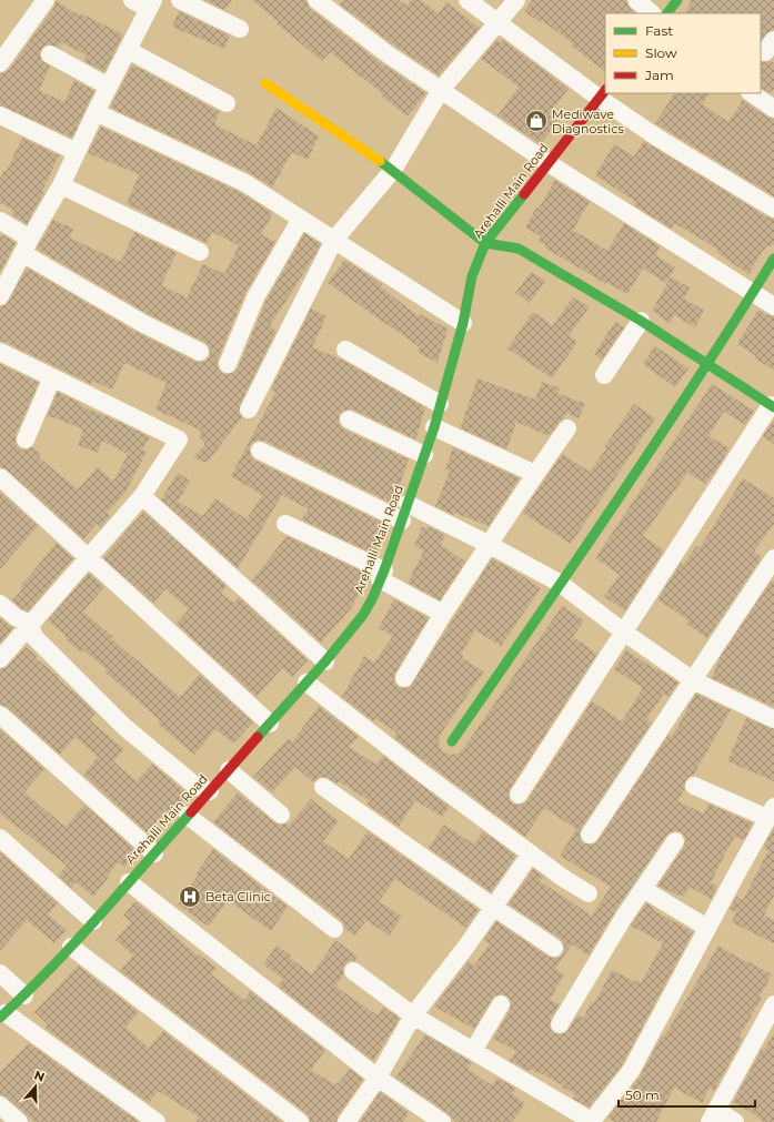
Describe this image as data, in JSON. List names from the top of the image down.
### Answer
{
  "streets": {
    "street": ["Arehalli Main Road"]
  },
  "places": {
    "shop": ["Mediwave Diagnostics"],
    "hospital": ["Beta Clinic"]
  },
  "legend": ["Fast", "Slow", "Jam"],
  "scale_bar": "50 m",
  "north": "top"
}
